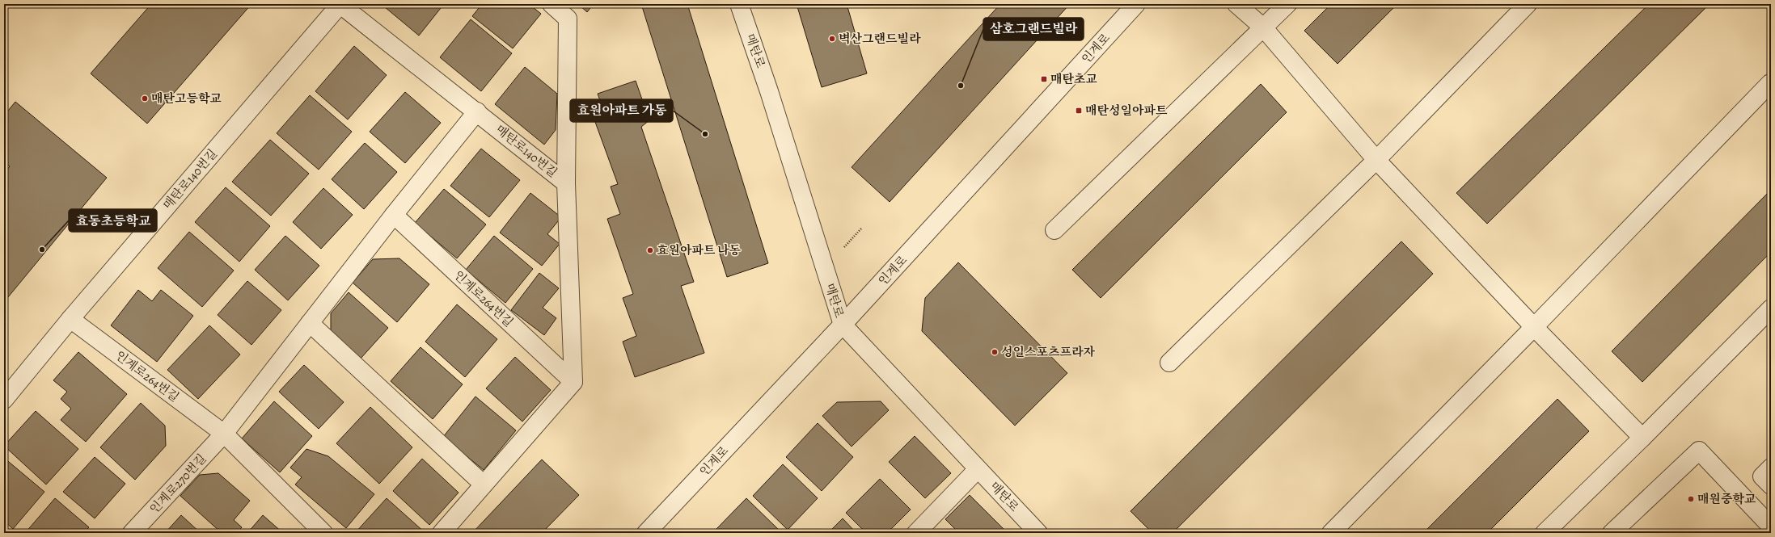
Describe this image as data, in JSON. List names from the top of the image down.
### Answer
{
  "streets": {
    "street": [
      "인계로",
      "매탄로",
      "매탄로140번길",
      "인계로264번길",
      "인계로270번길"
    ]
  },
  "crossings": [
    ["인계로", "매탄로"],
    ["매탄로140번길", "인계로264번길"],
    ["인계로264번길", "인계로270번길"]
  ],
  "places": {
    "other": [
      "벽산그랜드빌라",
      "삼호그랜드빌라",
      "매탄고등학교",
      "효원아파트 가동",
      "효동초등학교",
      "효원아파트 나동",
      "성일스포츠프라자",
      "매원중학교"
    ],
    "transit": ["매탄초교", "매탄성일아파트"]
  }
}
